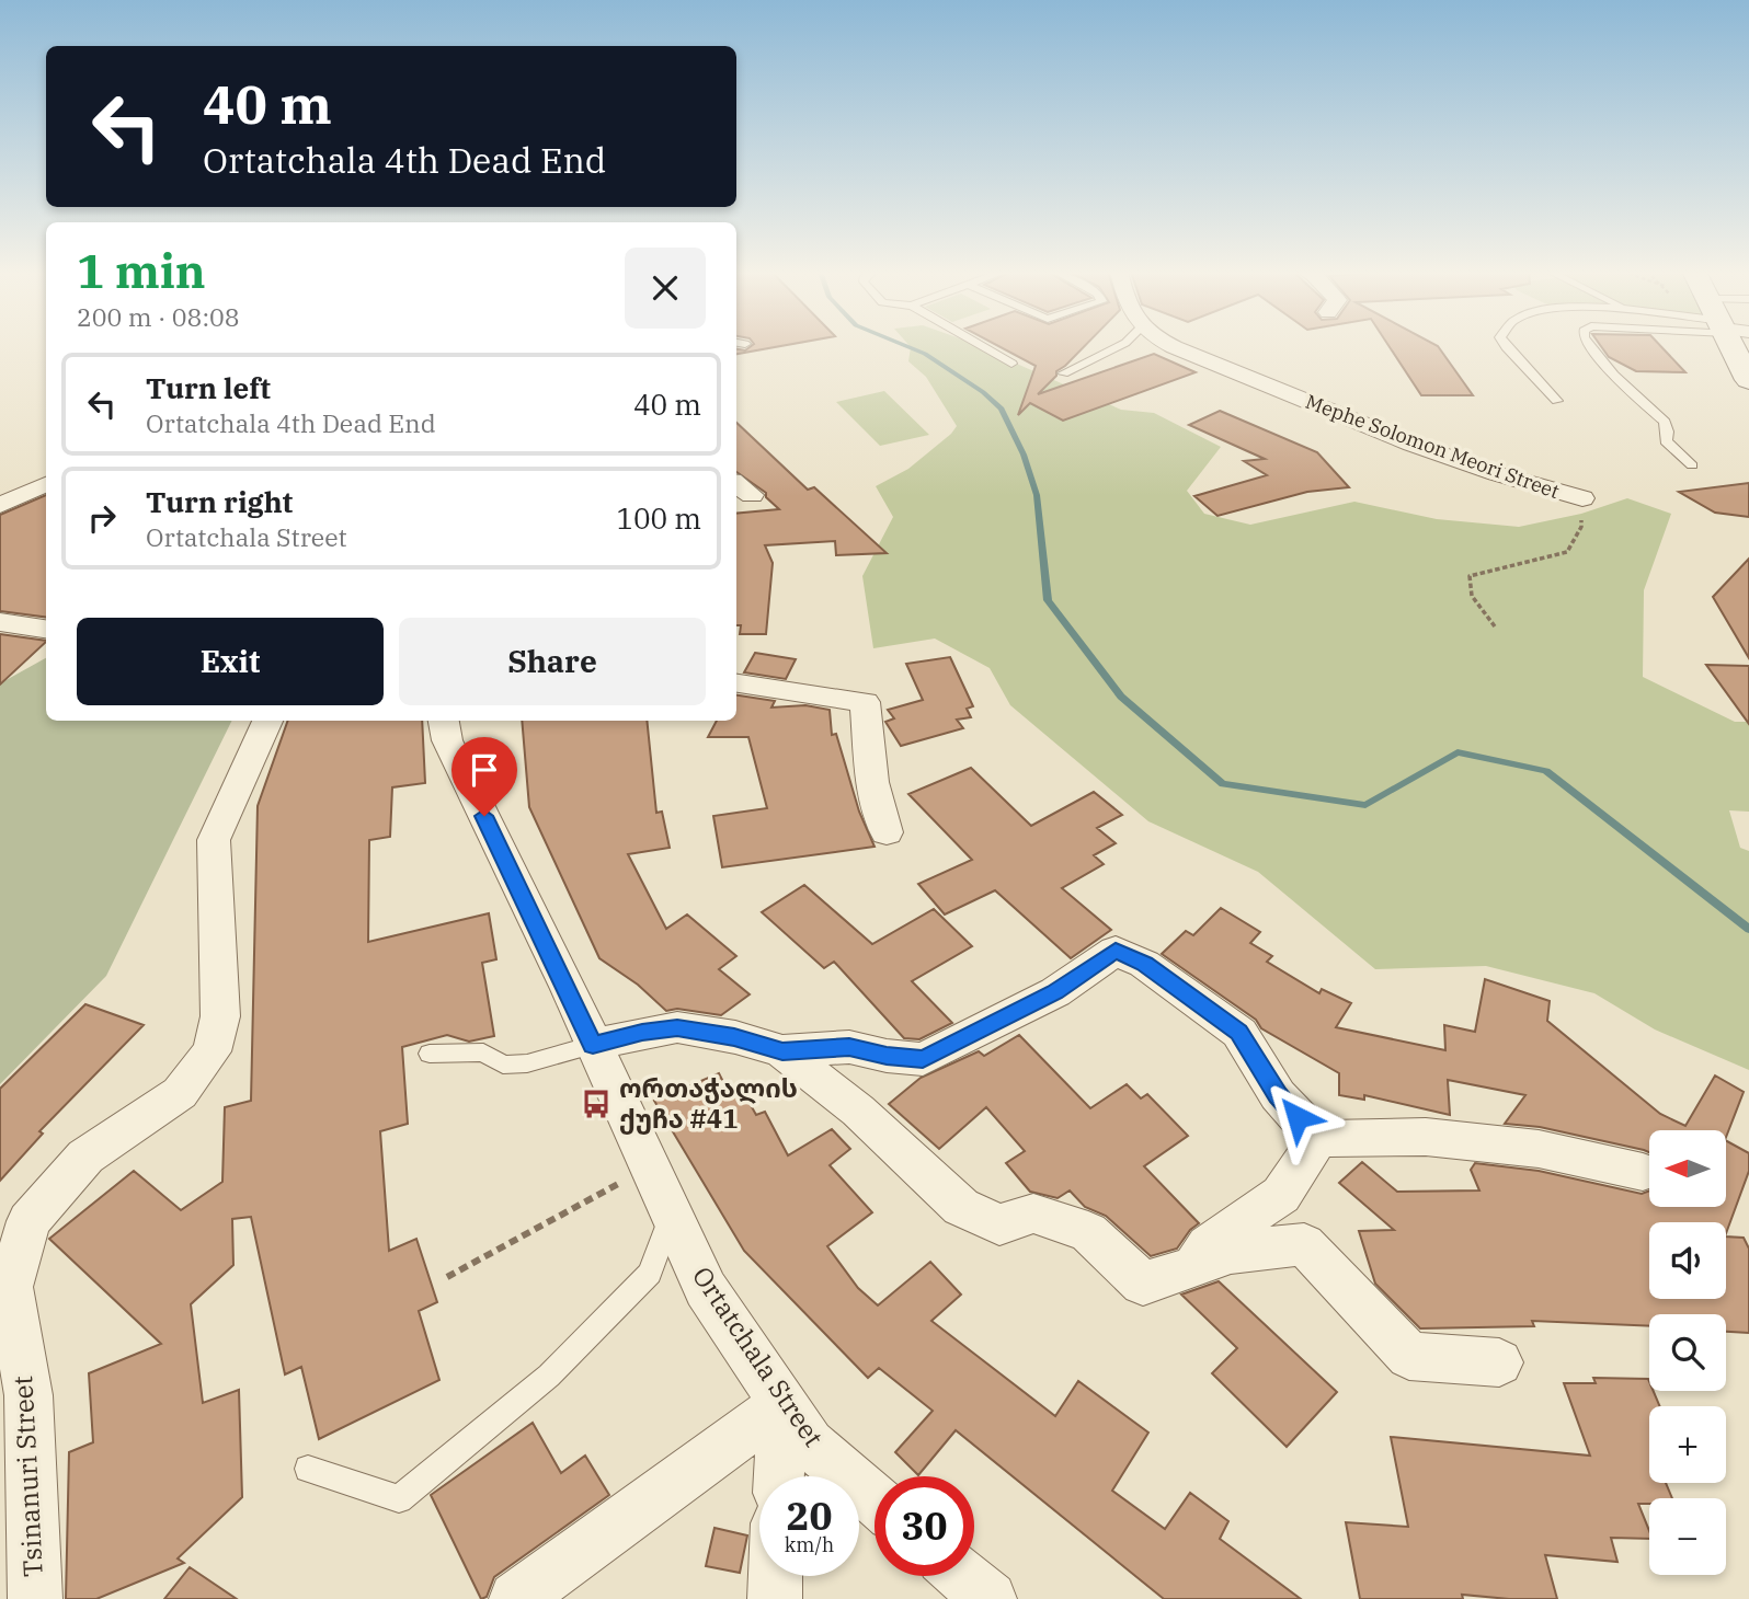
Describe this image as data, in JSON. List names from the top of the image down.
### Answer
{
  "streets": {
    "street": ["Mephe Solomon Meori Street", "Ortatchala Street", "Tsinanuri Street"]
  },
  "places": {
    "bus stop": ["ორთაჭალის ქუჩა #41"]
  },
  "north": "left",
  "page": {
    "turn": ["40 m", "Ortatchala 4th Dead End"],
    "heading": ["1 min", "200 m · 08:08"],
    "list": [
      {
        "name": "Turn left",
        "note": "Ortatchala 4th Dead End",
        "value": "40 m"
      },
      {
        "name": "Turn right",
        "note": "Ortatchala Street",
        "value": "100 m"
      }
    ],
    "buttons": ["Exit", "Share"],
    "map_buttons": ["+", "−"],
    "speed": "20 km/h",
    "limit": "30"
  }
}
